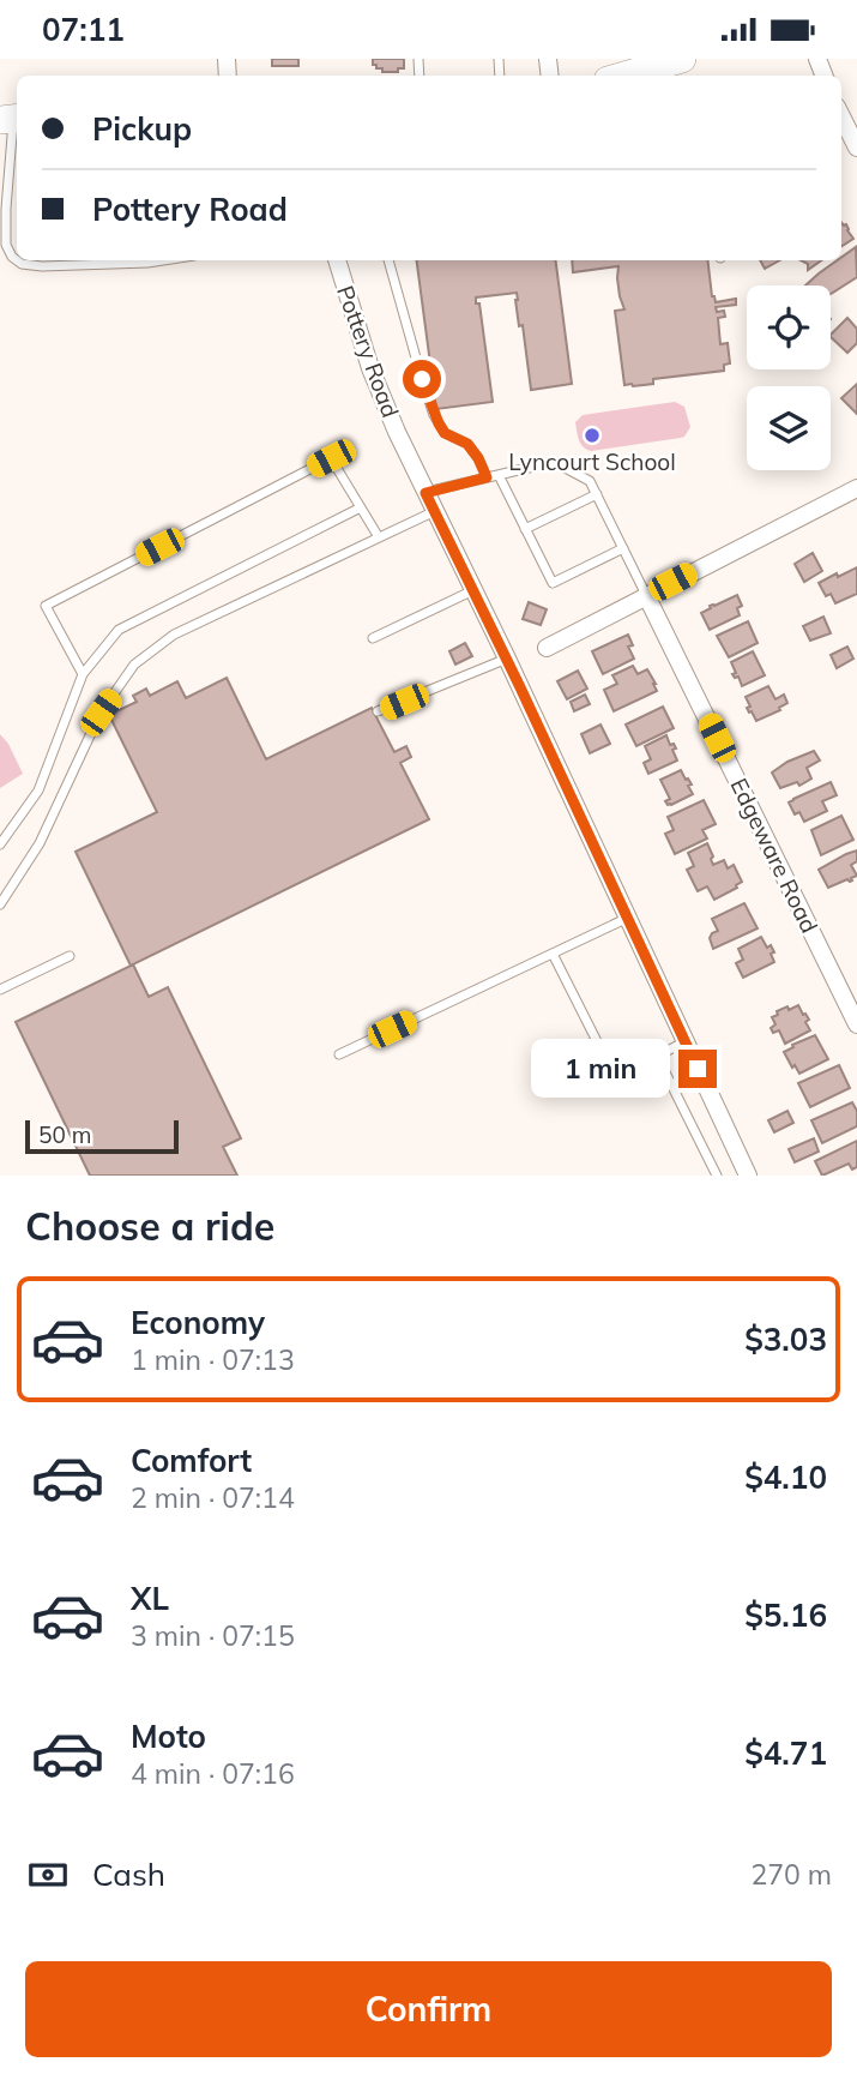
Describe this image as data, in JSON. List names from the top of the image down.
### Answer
{
  "streets": {
    "street": ["Pottery Road", "Edgeware Road"]
  },
  "places": ["Lyncourt School"],
  "scale_bar": "50 m",
  "page": {
    "status": "07:11",
    "banner": ["Pickup", "Pottery Road"],
    "bubble": "1 min",
    "scale": "50 m",
    "heading": "Choose a ride",
    "list": [
      {
        "name": "Economy",
        "note": "1 min · 07:13",
        "value": "$3.03"
      },
      {
        "name": "Comfort",
        "note": "2 min · 07:14",
        "value": "$4.10"
      },
      {
        "name": "XL",
        "note": "3 min · 07:15",
        "value": "$5.16"
      },
      {
        "name": "Moto",
        "note": "4 min · 07:16",
        "value": "$4.71"
      }
    ],
    "pay": ["Cash", "270 m"],
    "buttons": "Confirm"
  }
}
